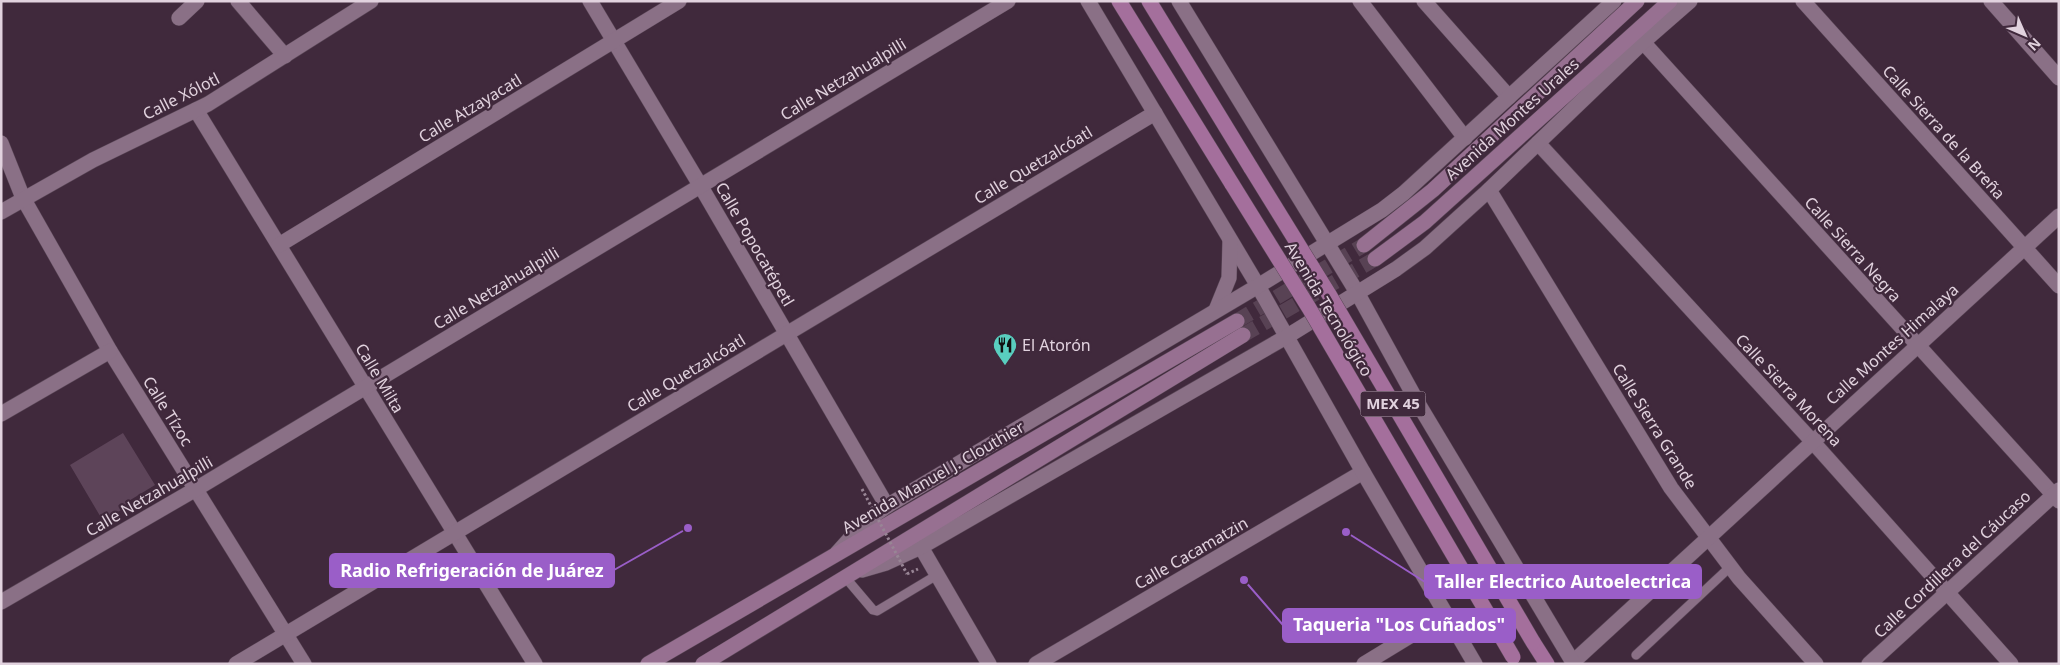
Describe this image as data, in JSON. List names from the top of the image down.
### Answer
{
  "streets": {
    "main road": [
      "Avenida Montes Urales",
      "Avenida Tecnológico",
      "MEX 45",
      "Avenida Manuel J. Clouthier"
    ],
    "street": [
      "Calle Netzahualpilli",
      "Calle Xólotl",
      "Calle Atzayacatl",
      "Calle Sierra de la Breña",
      "Calle Quetzalcóatl",
      "Calle Popocatépetl",
      "Calle Sierra Negra",
      "Calle Montes Himalaya",
      "Calle Milta",
      "Calle Sierra Morena",
      "Calle Tízoc",
      "Calle Sierra Grande",
      "Calle Cacamatzin",
      "Calle Cordillera del Cáucaso"
    ]
  },
  "crossings": [
    ["Calle Netzahualpilli", "Calle Popocatépetl"],
    ["Calle Netzahualpilli", "Calle Milta"],
    ["Calle Netzahualpilli", "Calle Tízoc"],
    ["Calle Xólotl", "Calle Milta"],
    ["Calle Xólotl", "Calle Tízoc"],
    ["Calle Atzayacatl", "Calle Popocatépetl"],
    ["Calle Atzayacatl", "Calle Milta"],
    ["Calle Sierra de la Breña", "Calle Montes Himalaya"],
    ["Calle Quetzalcóatl", "Calle Popocatépetl"],
    ["Calle Quetzalcóatl", "Calle Milta"],
    ["Calle Quetzalcóatl", "Calle Tízoc"],
    ["Calle Sierra Negra", "Calle Montes Himalaya"],
    ["Calle Sierra Negra", "Calle Cordillera del Cáucaso"],
    ["Avenida Tecnológico", "Calle Montes Himalaya"],
    ["Calle Montes Himalaya", "Calle Sierra Morena"],
    ["Calle Montes Himalaya", "Calle Sierra Grande"],
    ["Calle Sierra Morena", "Calle Cordillera del Cáucaso"]
  ],
  "places": {
    "restaurant": ["El Atorón"],
    "other": ["Radio Refrigeración de Juárez", "Taller Electrico Autoelectrica", "Taqueria \"Los Cuñados\""]
  },
  "north": "bottom right"
}
